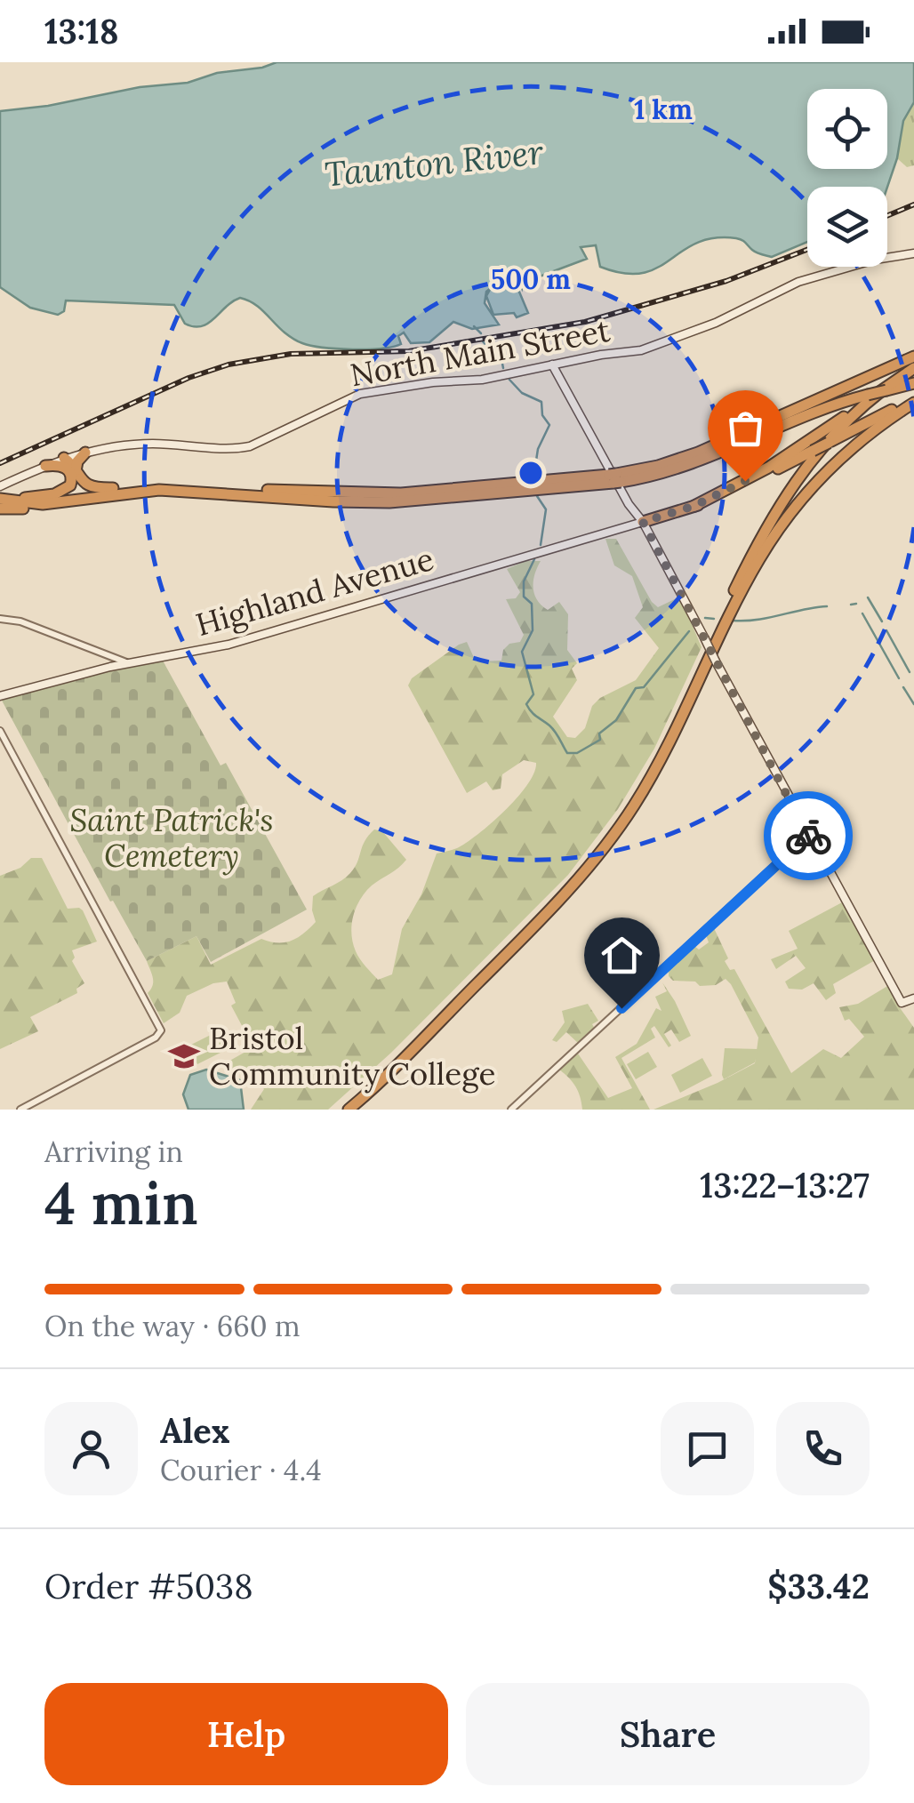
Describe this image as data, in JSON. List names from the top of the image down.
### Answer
{
  "streets": {
    "main road": ["North Main Street", "Highland Avenue"]
  },
  "water": ["Taunton River"],
  "parks": ["Saint Patrick's Cemetery"],
  "places": {
    "school or university": ["Bristol Community College"]
  },
  "page": {
    "status": "13:18",
    "heading": ["4 min", "Arriving in", "13:22–13:27"],
    "panel": [
      "Alex",
      "Courier · 4.4",
      "Order #5038",
      "$33.42"
    ],
    "bar": "On the way · 660 m",
    "buttons": ["Help", "Share"]
  },
  "rings": ["1 km", "500 m"]
}
